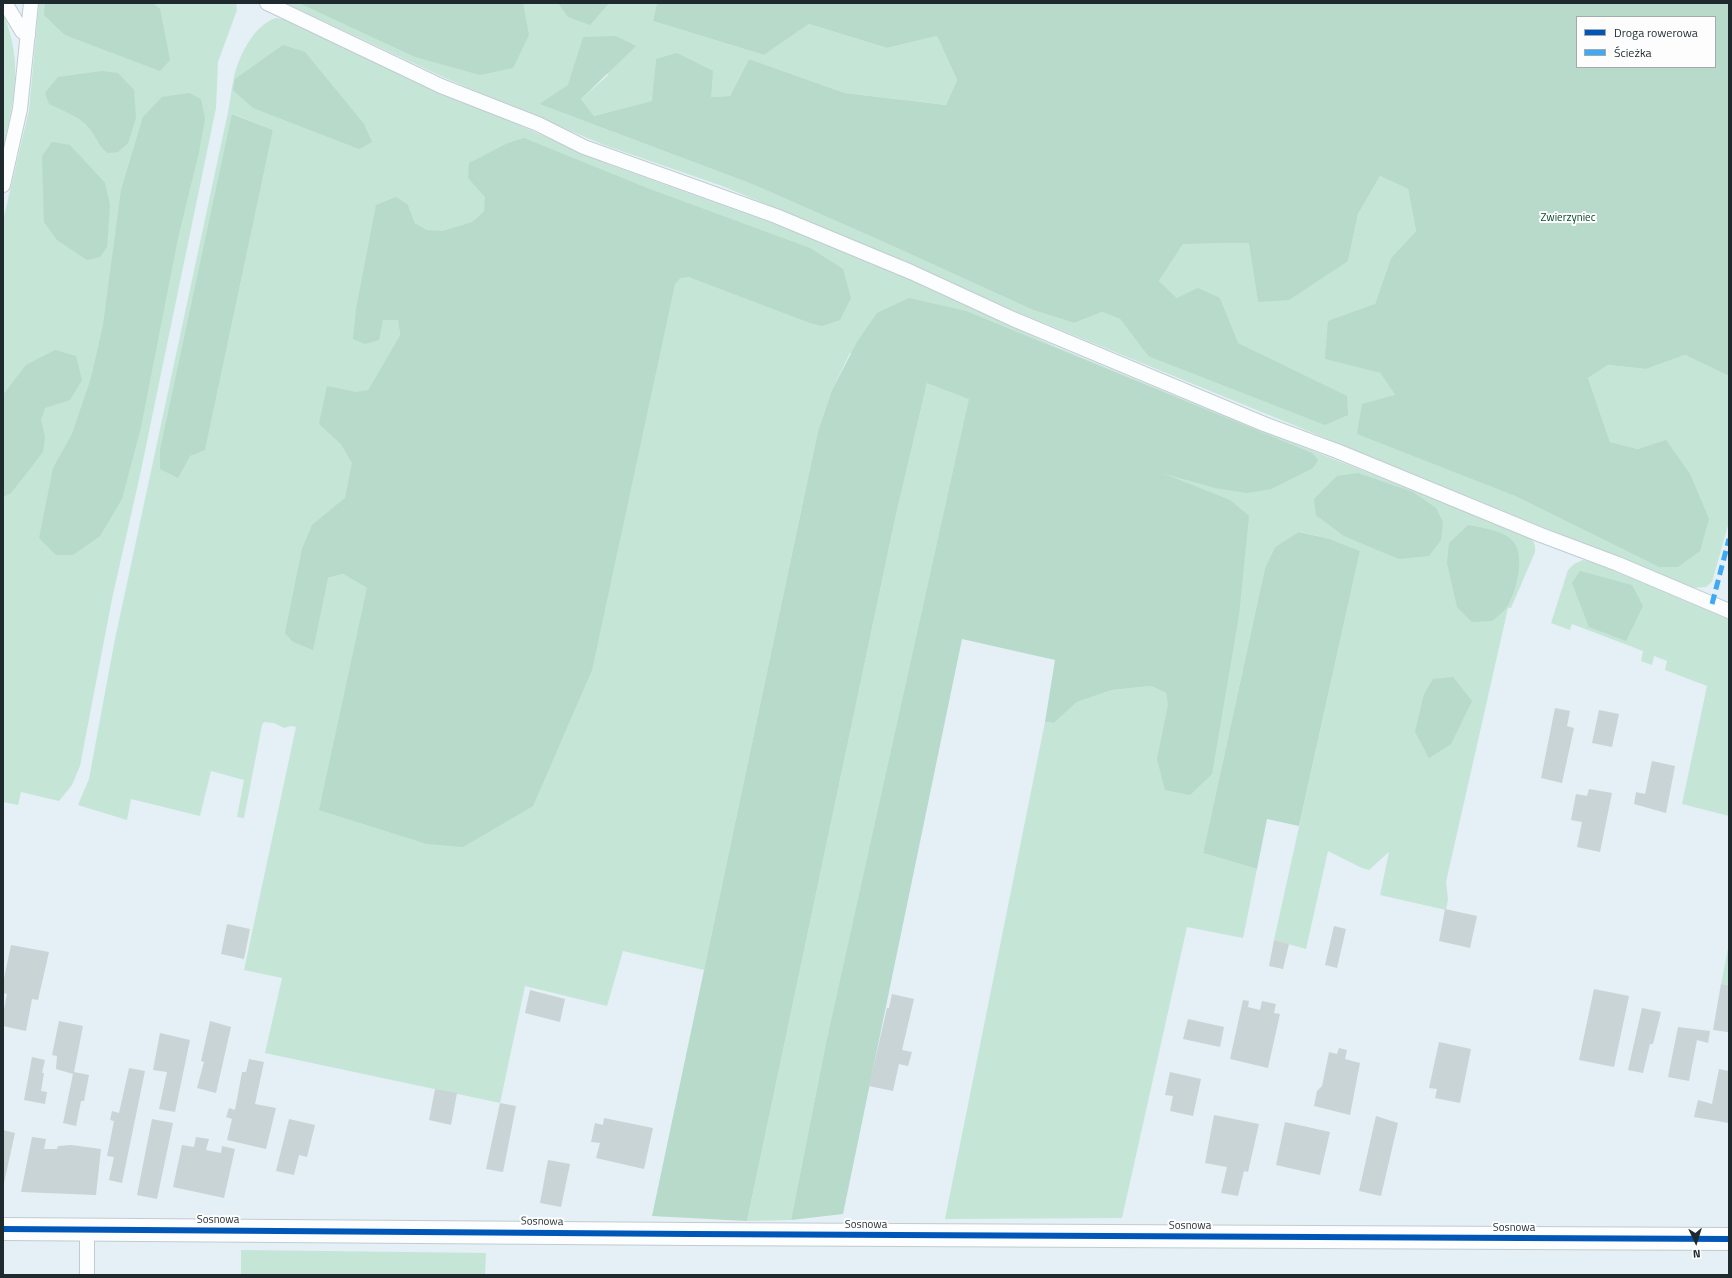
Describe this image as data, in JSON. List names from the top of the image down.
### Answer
{
  "streets": {
    "street": ["Sosnowa"]
  },
  "parks": ["Zwierzyniec"],
  "legend": ["Droga rowerowa", "Ścieżka"],
  "north": "bottom"
}
